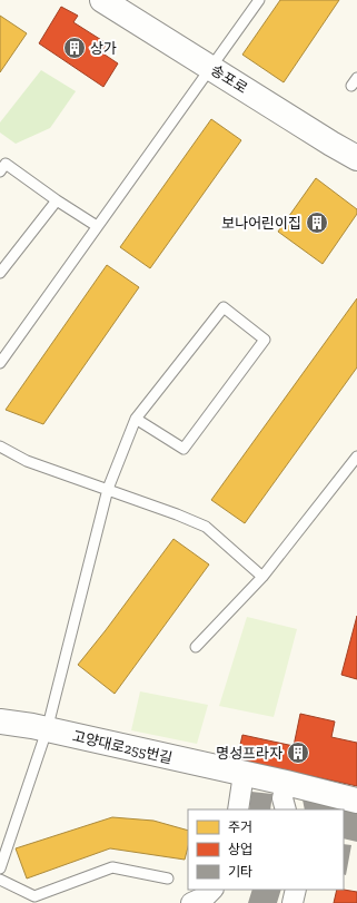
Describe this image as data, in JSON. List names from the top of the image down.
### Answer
{
  "streets": {
    "street": ["송포로", "고양대로255번길"]
  },
  "places": {
    "building": ["상가", "보나어린이집", "명성프라자"]
  },
  "legend": ["주거", "상업", "기타"]
}
